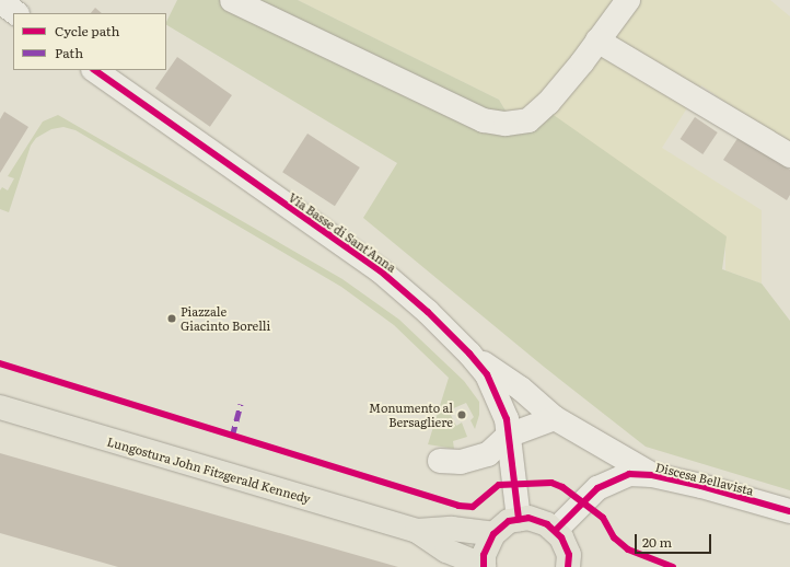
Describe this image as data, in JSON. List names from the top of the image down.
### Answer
{
  "streets": {
    "main road": ["Lungostura John Fitzgerald Kennedy"],
    "street": ["Via Basse di Sant'Anna", "Discesa Bellavista"]
  },
  "crossings": [
    ["Via Basse di Sant'Anna", "Discesa Bellavista"]
  ],
  "places": ["Piazzale Giacinto Borelli", "Monumento al Bersagliere"],
  "legend": ["Cycle path", "Path"],
  "scale_bar": "20 m"
}
